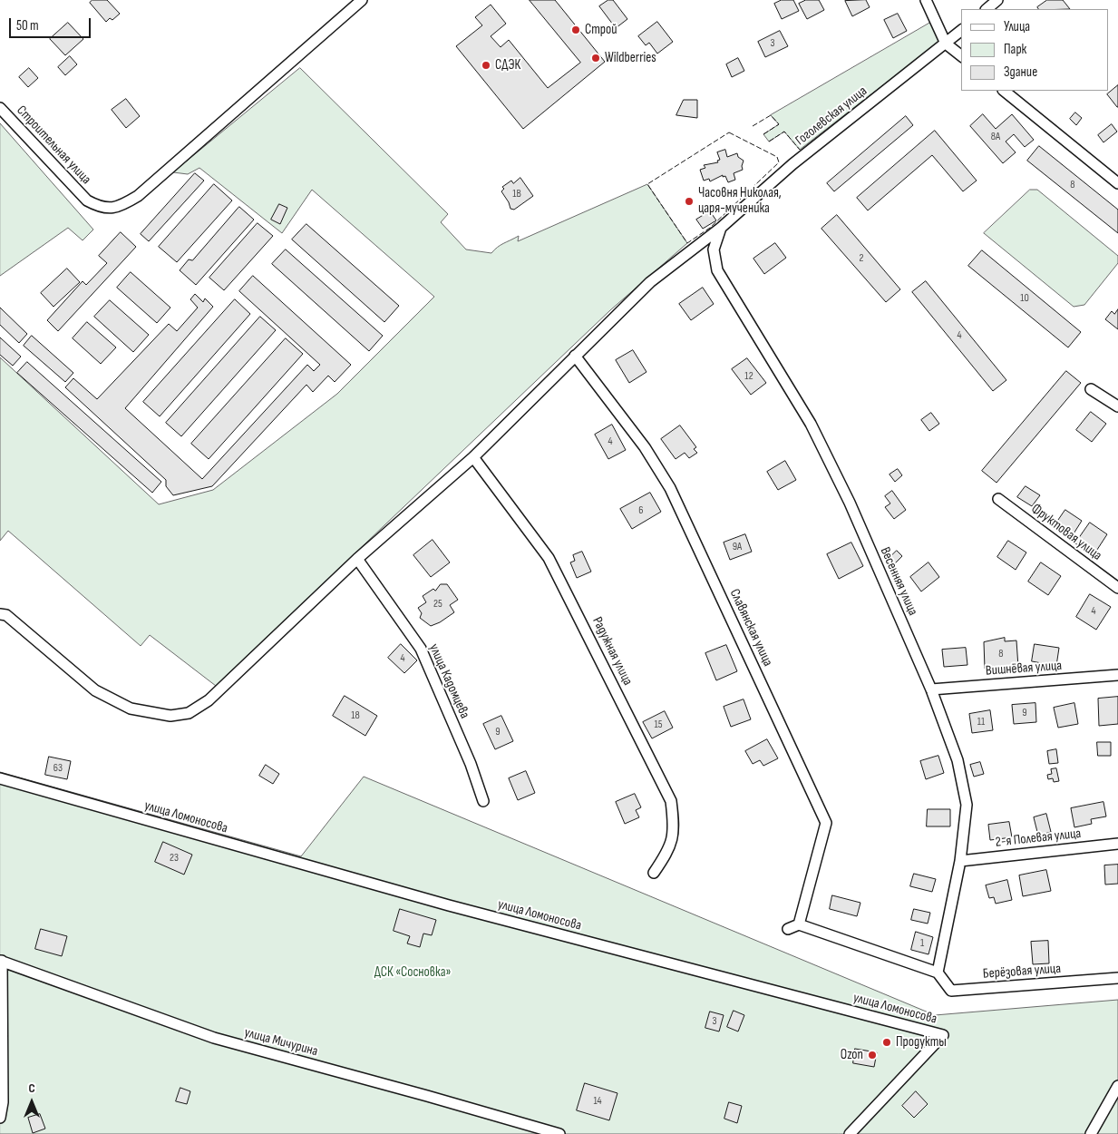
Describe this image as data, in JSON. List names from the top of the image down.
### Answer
{
  "streets": {
    "street": [
      "Гоголевская улица",
      "Строительная улица",
      "Фруктовая улица",
      "Весенняя улица",
      "Славянская улица",
      "Радужная улица",
      "Вишнёвая улица",
      "улица Кадомцева",
      "улица Ломоносова",
      "2-я Полевая улица",
      "Берёзовая улица",
      "улица Мичурина"
    ]
  },
  "crossings": [
    ["Гоголевская улица", "Весенняя улица"],
    ["Гоголевская улица", "Славянская улица"],
    ["Гоголевская улица", "Радужная улица"],
    ["Гоголевская улица", "улица Кадомцева"],
    ["Весенняя улица", "Вишнёвая улица"],
    ["Весенняя улица", "2-я Полевая улица"],
    ["Весенняя улица", "Берёзовая улица"]
  ],
  "parks": ["ДСК «Сосновка»"],
  "places": [
    "Строй",
    "Wildberries",
    "СДЭК",
    "Часовня Николая, царя-мученика",
    "Продукты",
    "Ozon"
  ],
  "house_numbers": [
    "3",
    "8А",
    "8",
    "1В",
    "2",
    "10",
    "4",
    "12",
    "4",
    "6",
    "9А",
    "25",
    "4",
    "8",
    "4",
    "9",
    "18",
    "11",
    "15",
    "9",
    "63",
    "23",
    "1",
    "3",
    "14"
  ],
  "legend": ["Улица", "Парк", "Здание"],
  "scale_bar": "50 m",
  "north": "top"
}
